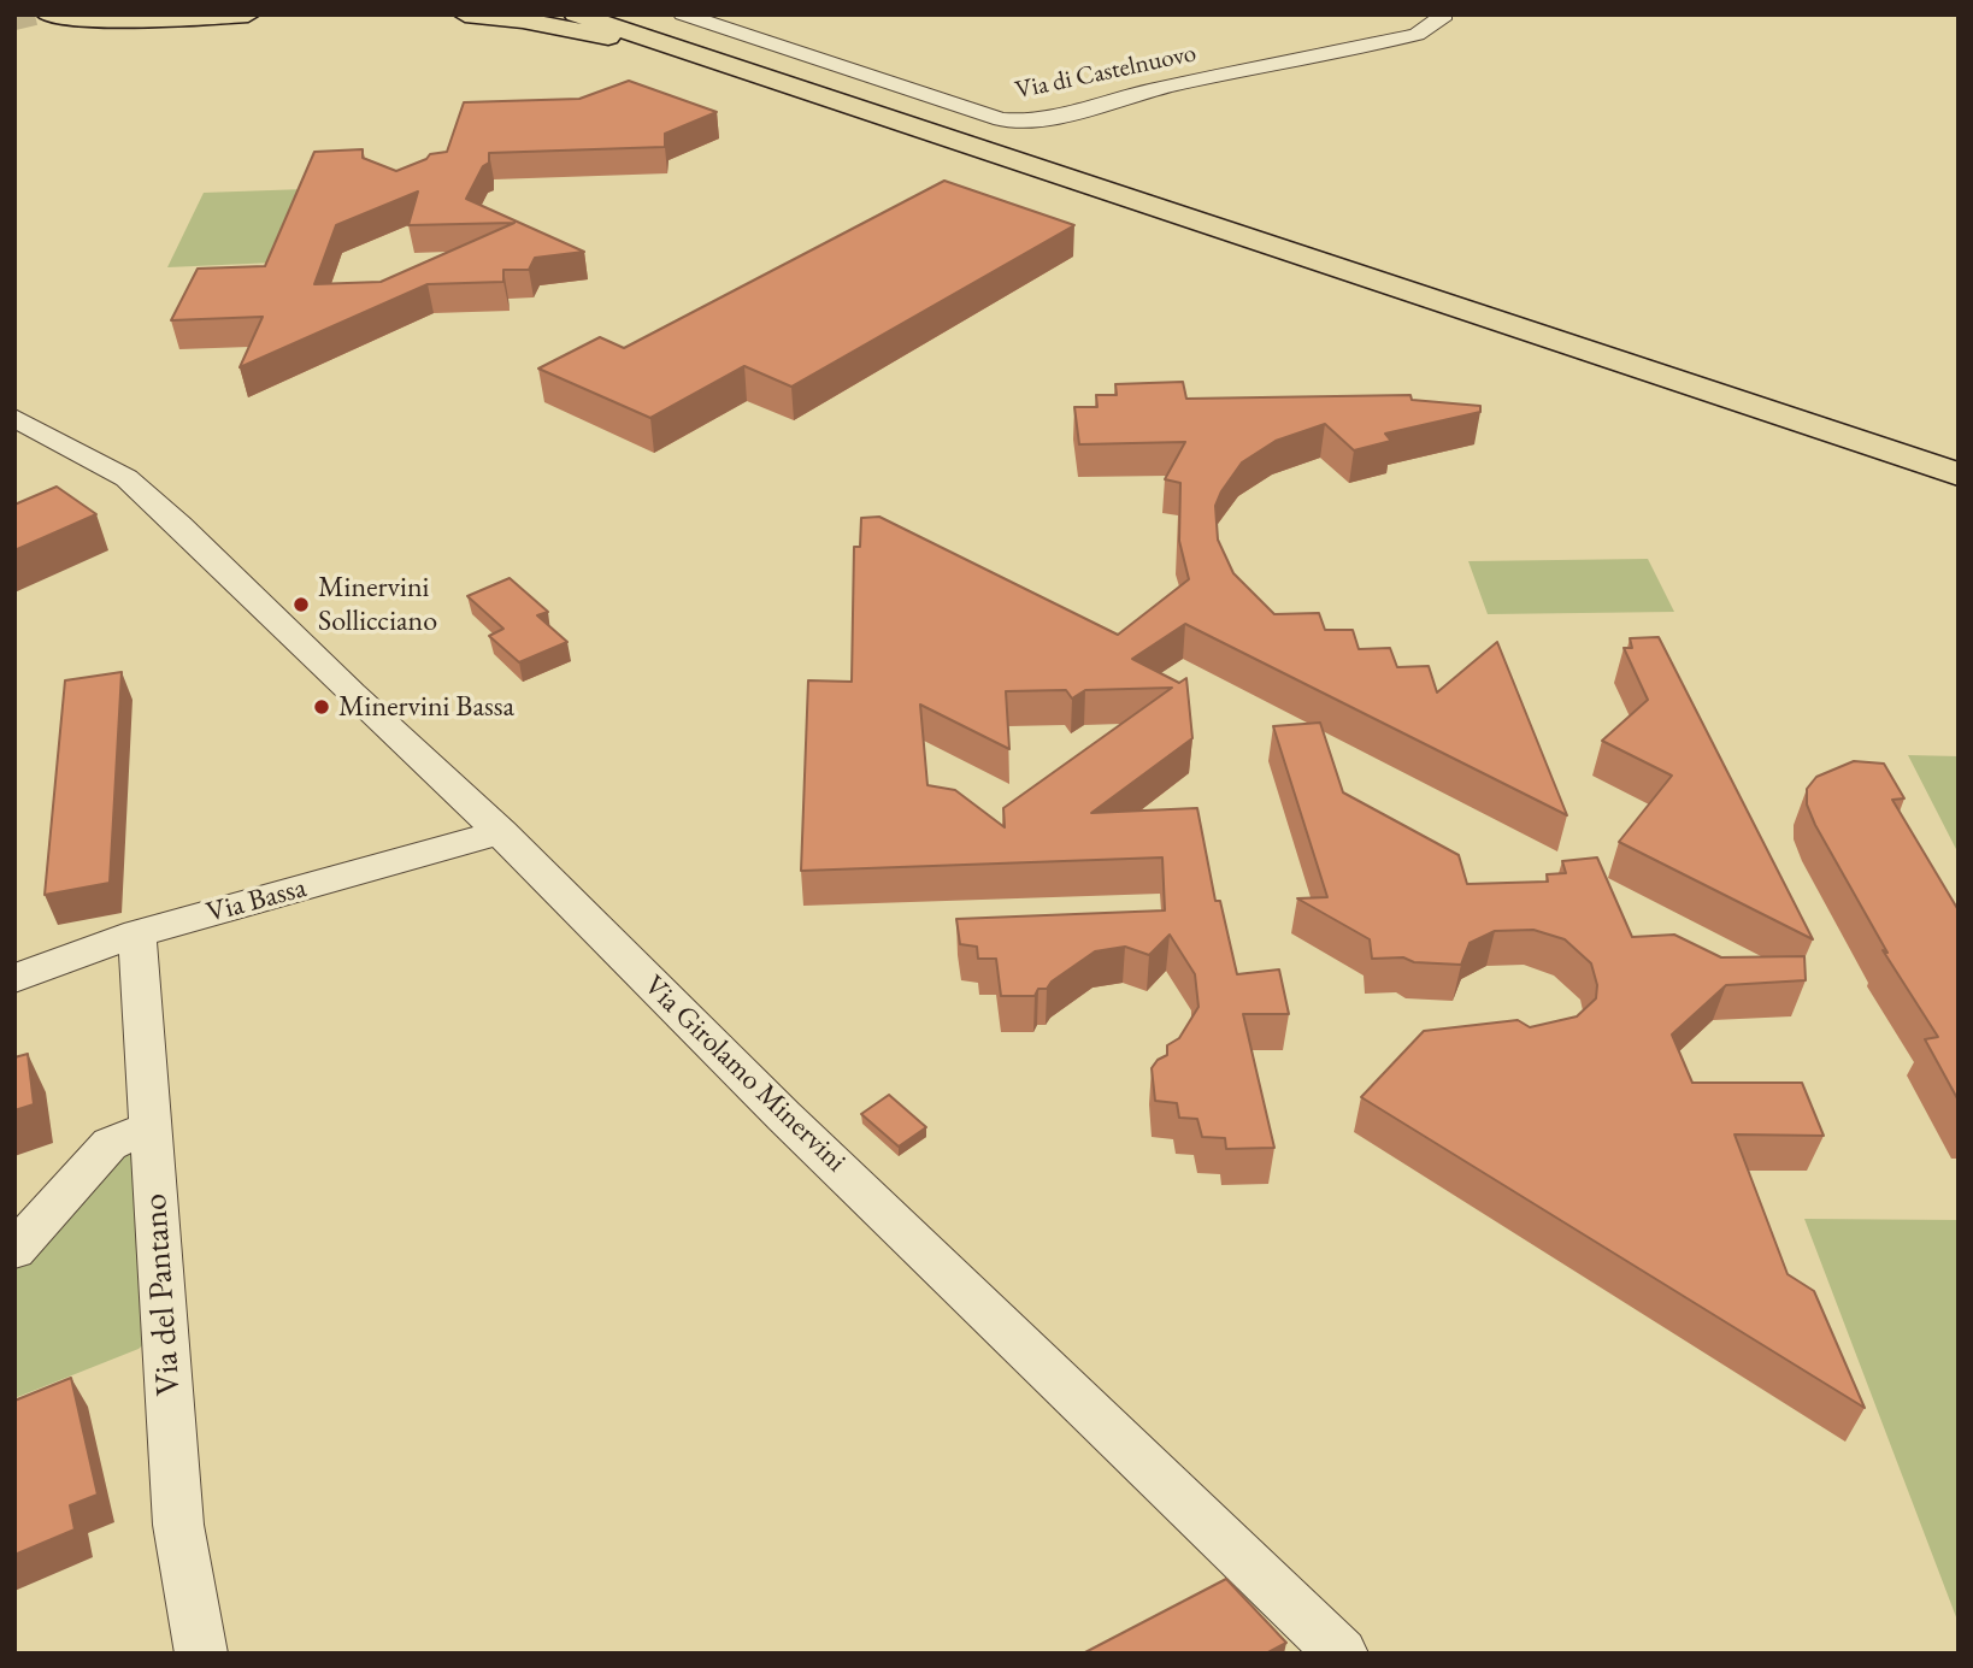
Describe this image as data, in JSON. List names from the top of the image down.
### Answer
{
  "streets": {
    "street": [
      "Via di Castelnuovo",
      "Via Bassa",
      "Via Girolamo Minervini",
      "Via del Pantano"
    ]
  },
  "crossings": [
    ["Via Bassa", "Via Girolamo Minervini"],
    ["Via Bassa", "Via del Pantano"]
  ],
  "places": ["Minervini Sollicciano", "Minervini Bassa"]
}
